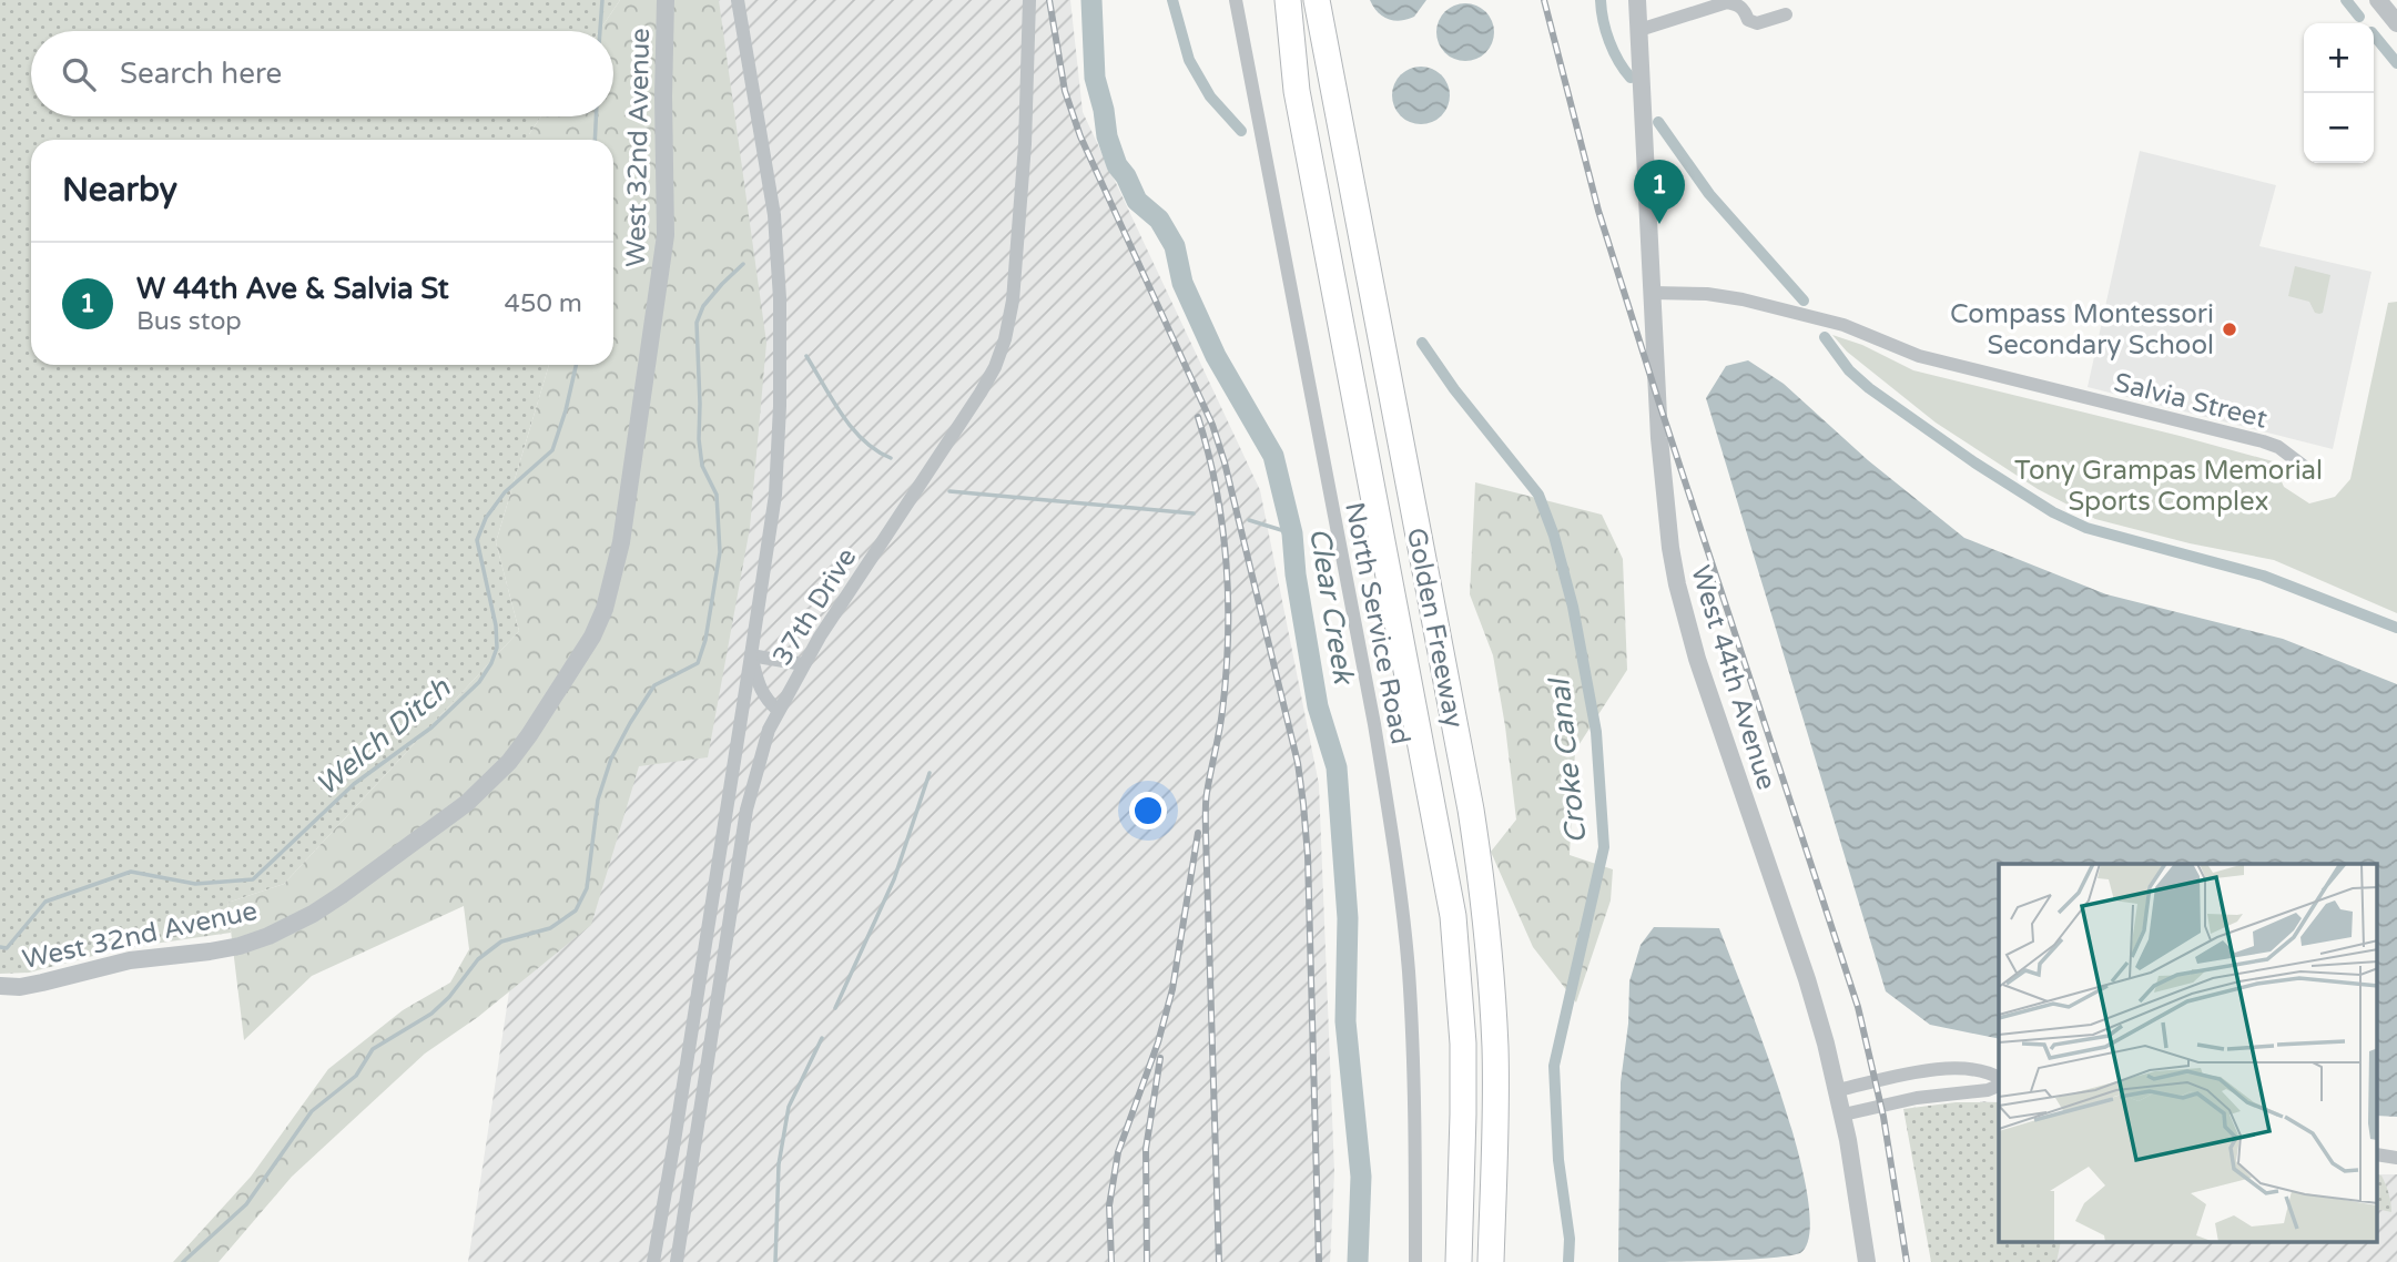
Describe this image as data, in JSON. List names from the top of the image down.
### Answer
{
  "streets": {
    "highway": ["Golden Freeway"],
    "street": [
      "West 32nd Avenue",
      "Salvia Street",
      "37th Drive",
      "North Service Road",
      "West 44th Avenue"
    ]
  },
  "crossings": [
    ["Salvia Street", "West 44th Avenue"]
  ],
  "water": ["Clear Creek", "Welch Ditch", "Croke Canal"],
  "parks": ["Tony Grampas Memorial Sports Complex"],
  "places": ["Compass Montessori Secondary School"],
  "page": {
    "map_buttons": ["+", "−"],
    "search": "Search here",
    "heading": "Nearby",
    "pins": "1",
    "list": [
      {
        "mark": "1",
        "name": "W 44th Ave & Salvia St",
        "note": "Bus stop",
        "value": "450 m"
      }
    ]
  }
}
